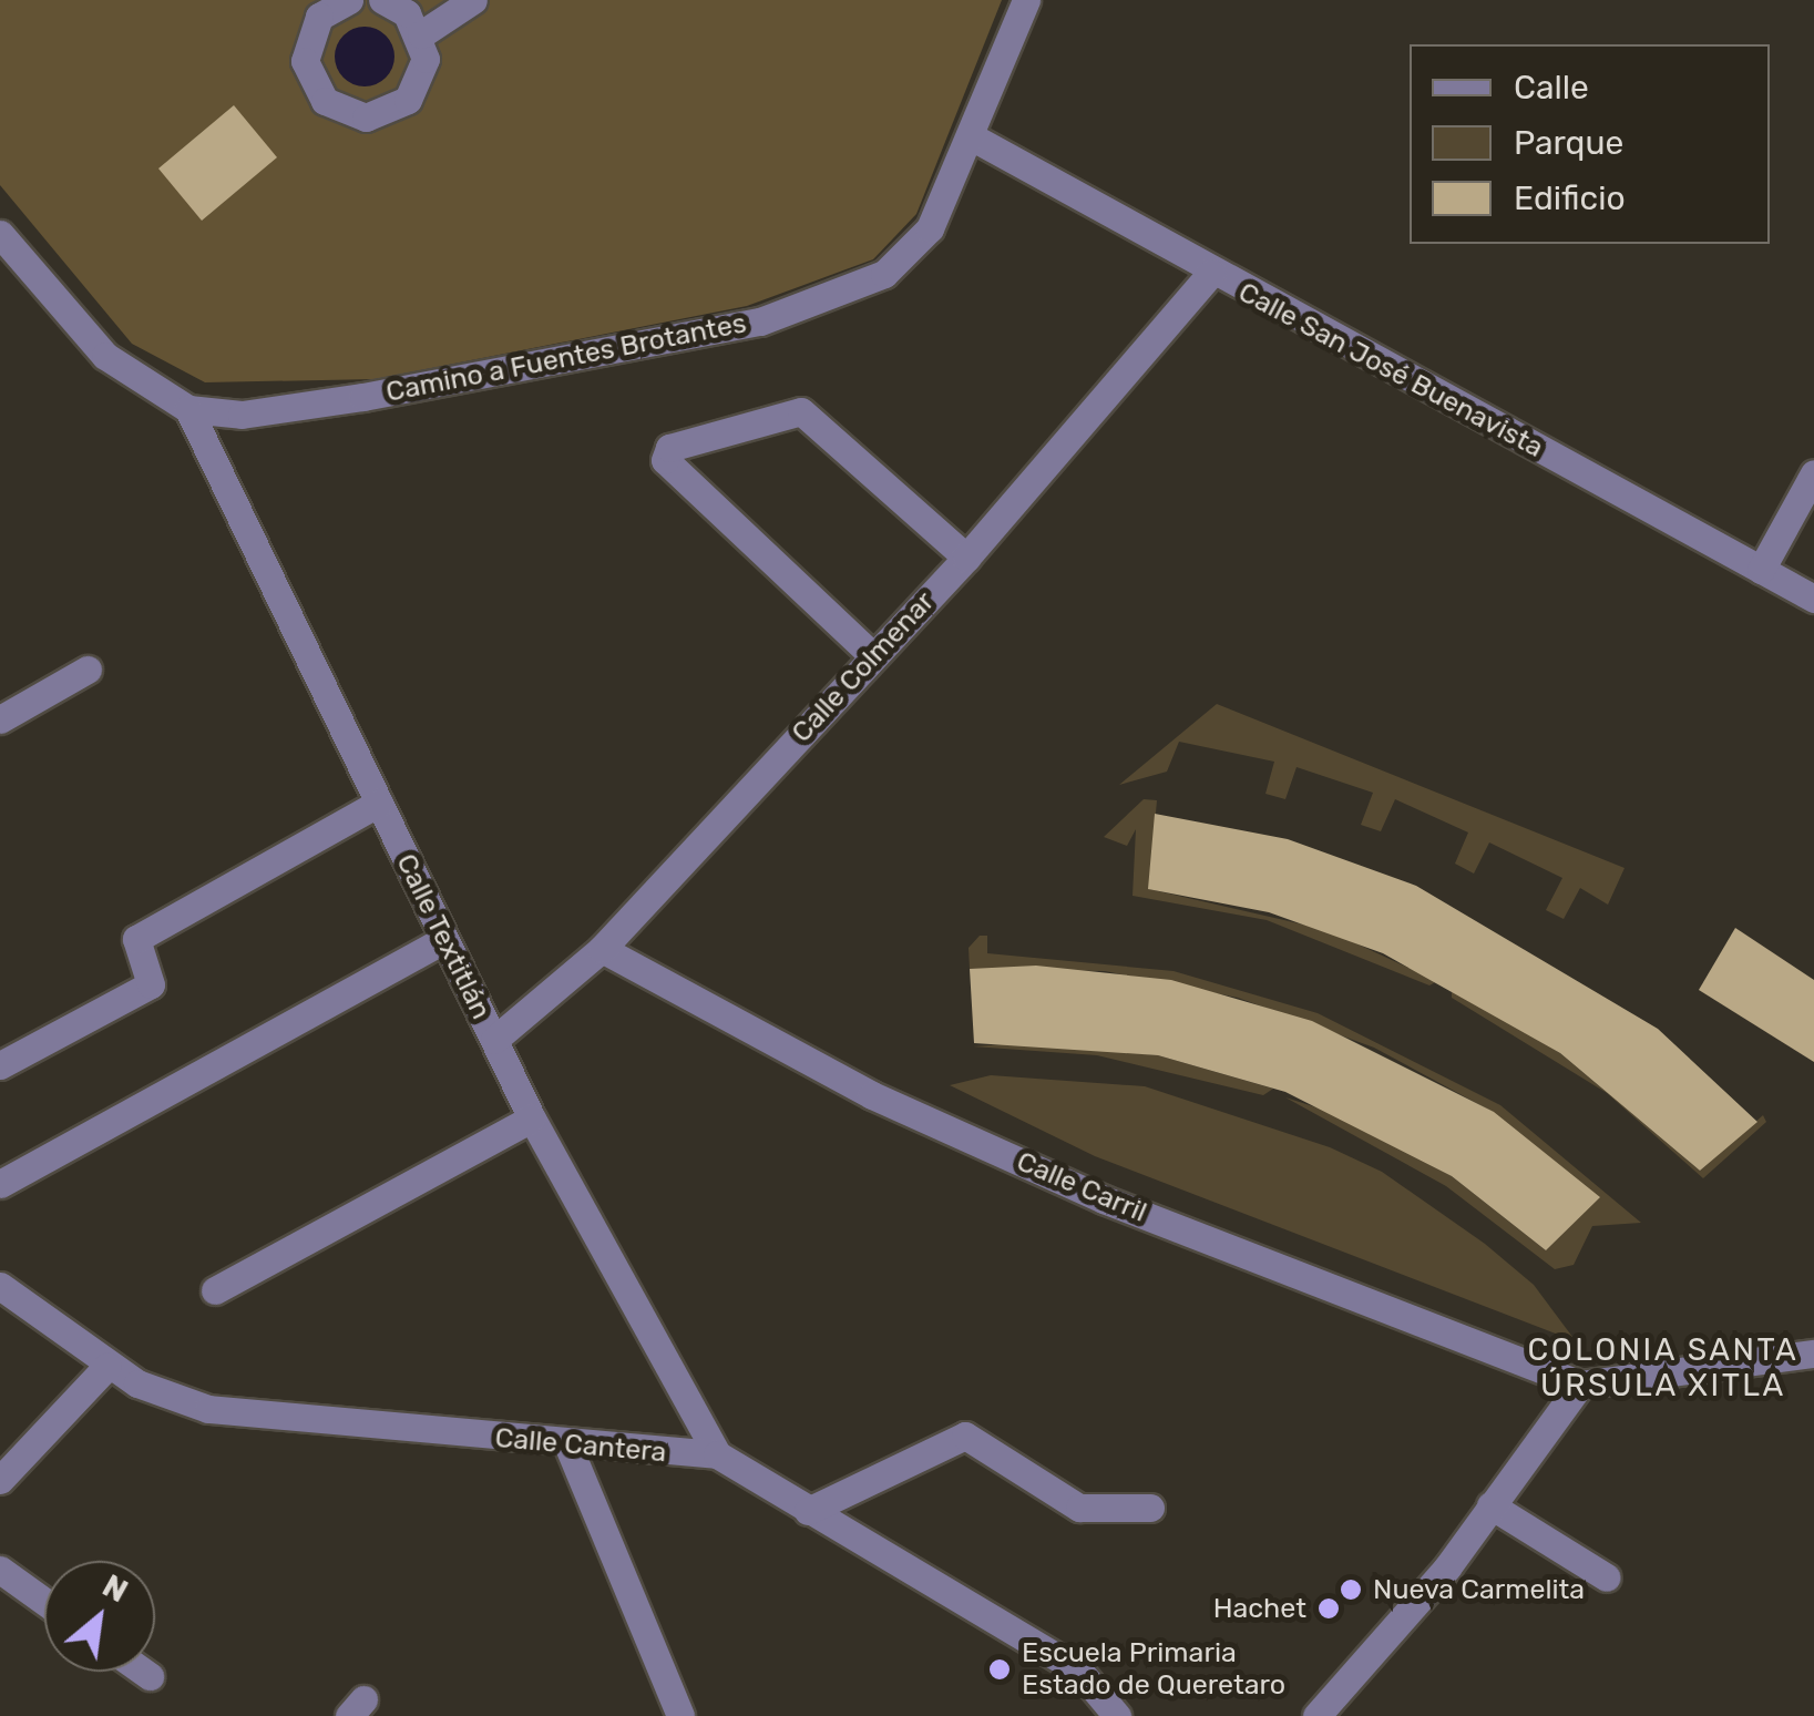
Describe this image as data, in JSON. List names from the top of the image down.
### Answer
{
  "streets": {
    "street": [
      "Camino a Fuentes Brotantes",
      "Calle San José Buenavista",
      "Calle Colmenar",
      "Calle Textitlán",
      "Calle Carril",
      "Calle Cantera"
    ]
  },
  "crossings": [
    ["Camino a Fuentes Brotantes", "Calle San José Buenavista"],
    ["Camino a Fuentes Brotantes", "Calle Textitlán"],
    ["Calle San José Buenavista", "Calle Colmenar"],
    ["Calle Colmenar", "Calle Textitlán"],
    ["Calle Colmenar", "Calle Carril"],
    ["Calle Textitlán", "Calle Cantera"]
  ],
  "districts": ["COLONIA SANTA ÚRSULA XITLA"],
  "places": ["Nueva Carmelita", "Hachet", "Escuela Primaria Estado de Queretaro"],
  "legend": ["Calle", "Parque", "Edificio"],
  "north": "top right"
}
